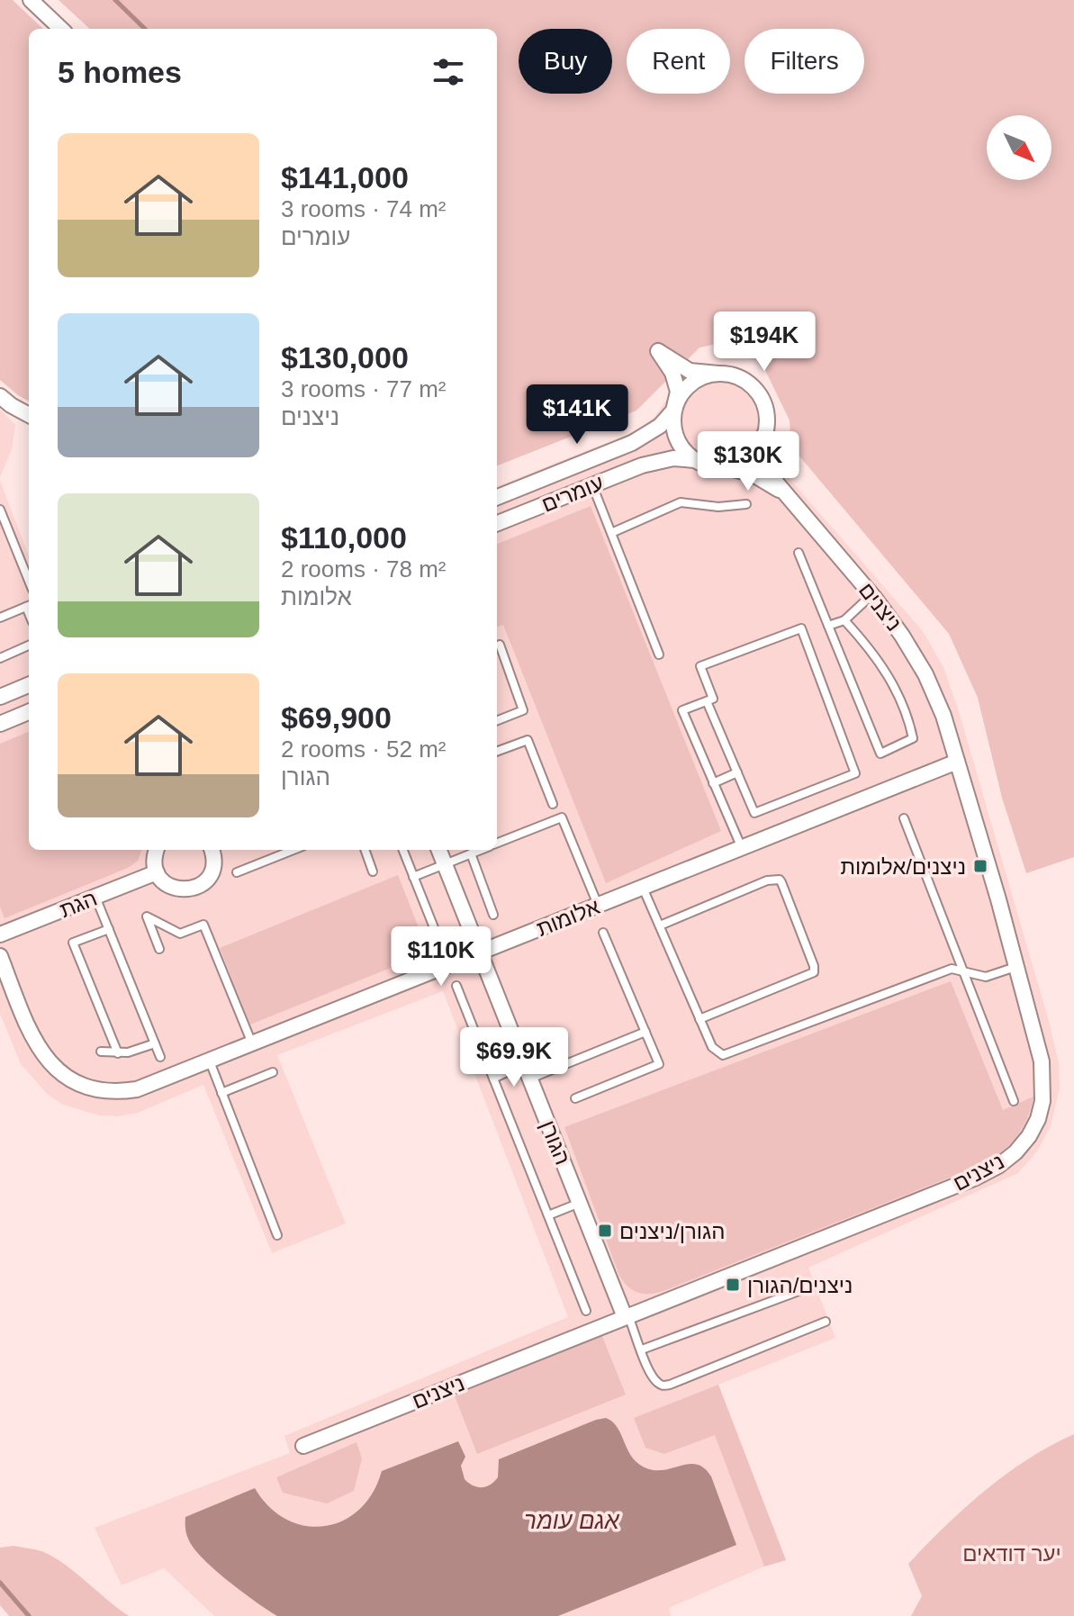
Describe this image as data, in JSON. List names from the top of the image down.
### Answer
{
  "streets": {
    "street": [
      "עומרים",
      "ניצנים",
      "הגת",
      "אלומות",
      "הגורן"
    ]
  },
  "crossings": [
    ["עומרים", "ניצנים"],
    ["ניצנים", "אלומות"],
    ["ניצנים", "הגורן"],
    ["אלומות", "הגורן"]
  ],
  "water": ["אגם עומר"],
  "parks": ["יער דודאים"],
  "places": {
    "transit": ["ניצנים/אלומות", "הגורן/ניצנים", "ניצנים/הגורן"]
  },
  "north": "bottom right",
  "page": {
    "chip": ["Buy", "Rent", "Filters"],
    "heading": "5 homes",
    "list": [
      {
        "name": "$141,000",
        "note": "3 rooms · 74 m² · עומרים"
      },
      {
        "name": "$130,000",
        "note": "3 rooms · 77 m² · ניצנים"
      },
      {
        "name": "$110,000",
        "note": "2 rooms · 78 m² · אלומות"
      },
      {
        "name": "$69,900",
        "note": "2 rooms · 52 m² · הגורן"
      }
    ],
    "price": [
      "$194K",
      "$141K",
      "$130K",
      "$110K",
      "$69.9K"
    ]
  }
}
